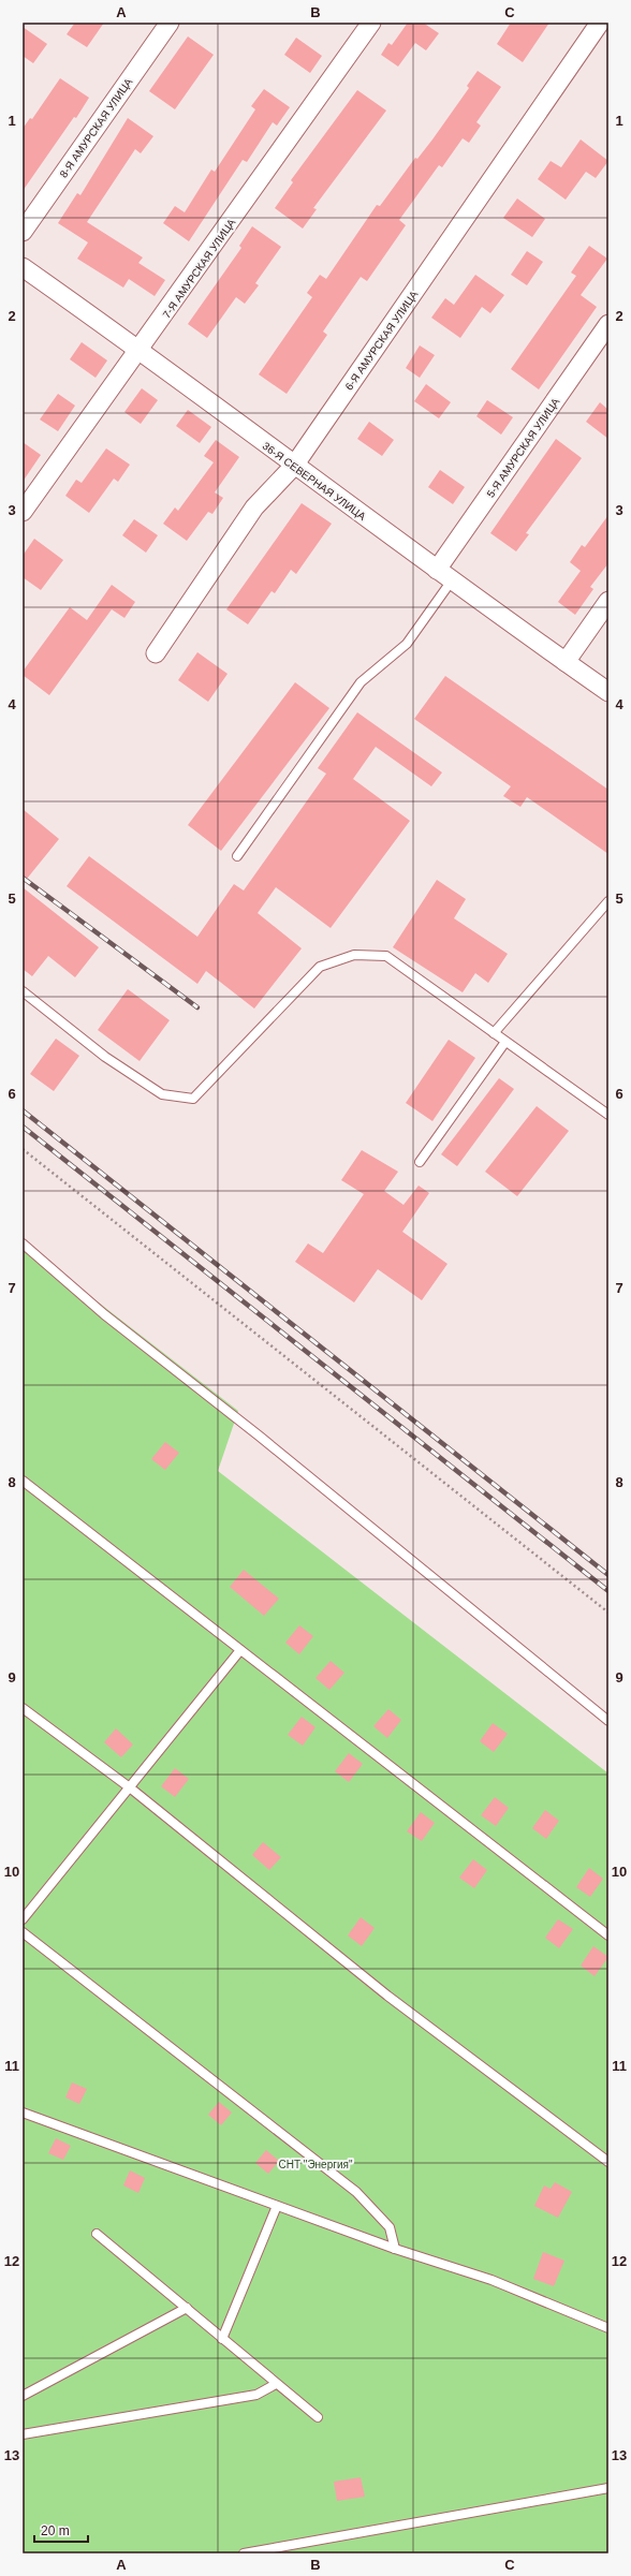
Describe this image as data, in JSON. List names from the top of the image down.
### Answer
{
  "streets": {
    "street": [
      "8-Я АМУРСКАЯ УЛИЦА",
      "7-Я АМУРСКАЯ УЛИЦА",
      "6-Я АМУРСКАЯ УЛИЦА",
      "5-Я АМУРСКАЯ УЛИЦА",
      "36-Я СЕВЕРНАЯ УЛИЦА"
    ]
  },
  "crossings": [
    ["7-Я АМУРСКАЯ УЛИЦА", "36-Я СЕВЕРНАЯ УЛИЦА"],
    ["6-Я АМУРСКАЯ УЛИЦА", "36-Я СЕВЕРНАЯ УЛИЦА"],
    ["5-Я АМУРСКАЯ УЛИЦА", "36-Я СЕВЕРНАЯ УЛИЦА"]
  ],
  "parks": ["СНТ \"Энергия\""],
  "scale_bar": "20 m",
  "grid": {
    "columns": ["A", "B", "C"],
    "rows": [
      "1",
      "2",
      "3",
      "4",
      "5",
      "6",
      "7",
      "8",
      "9",
      "10",
      "11",
      "12",
      "13"
    ]
  }
}
